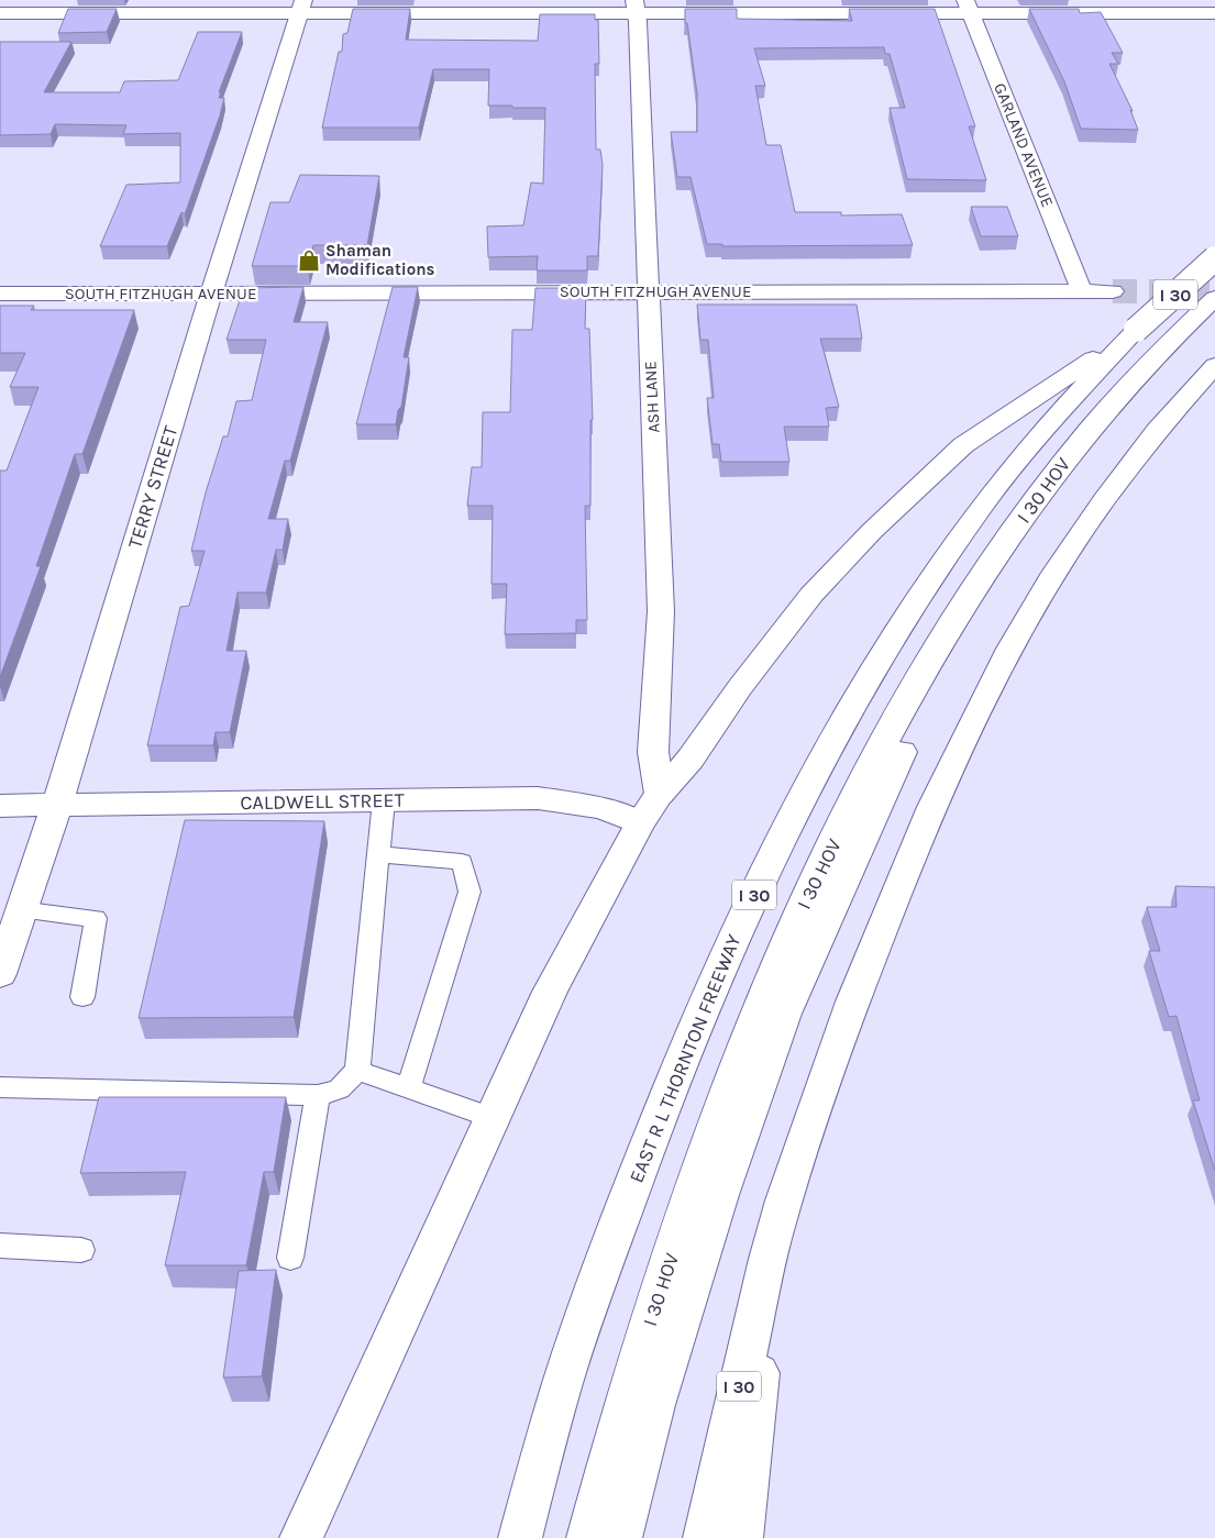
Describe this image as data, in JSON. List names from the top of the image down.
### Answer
{
  "streets": {
    "main road": [
      "GARLAND AVENUE",
      "SOUTH FITZHUGH AVENUE",
      "I 30",
      "ASH LANE",
      "TERRY STREET",
      "I 30 HOV",
      "CALDWELL STREET",
      "EAST R L THORNTON FREEWAY"
    ]
  },
  "crossings": [
    ["GARLAND AVENUE", "SOUTH FITZHUGH AVENUE"],
    ["SOUTH FITZHUGH AVENUE", "ASH LANE"],
    ["SOUTH FITZHUGH AVENUE", "TERRY STREET"],
    ["TERRY STREET", "CALDWELL STREET"]
  ],
  "places": {
    "shop": ["Shaman Modifications"]
  }
}
